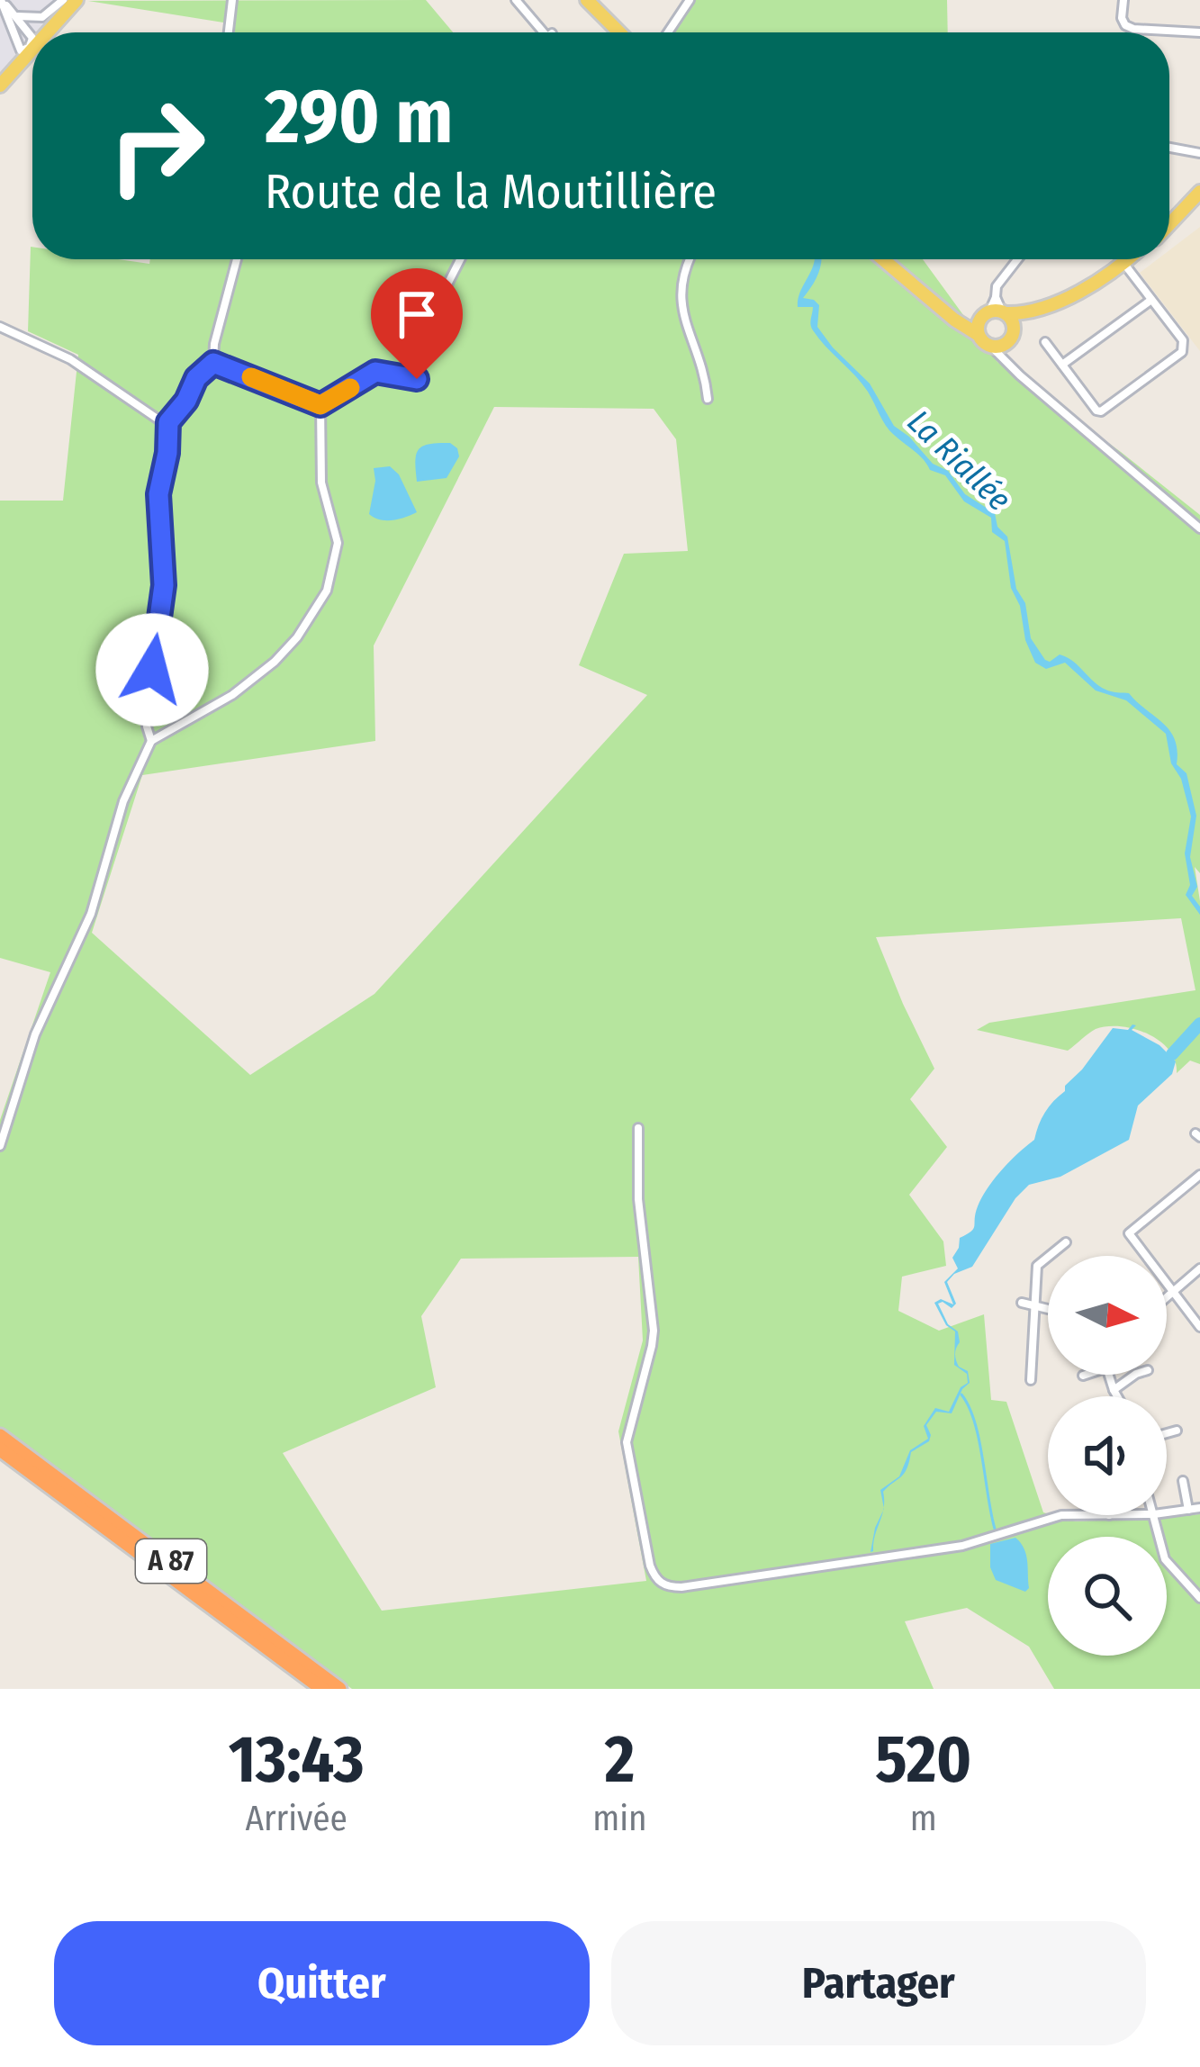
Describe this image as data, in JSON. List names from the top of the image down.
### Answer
{
  "streets": {
    "highway": ["A 87"]
  },
  "water": ["La Riallée"],
  "north": "right",
  "page": {
    "turn": ["290 m", "Route de la Moutillière"],
    "eta": [
      "13:43",
      "Arrivée",
      "2",
      "min",
      "520",
      "m"
    ],
    "buttons": ["Quitter", "Partager"]
  }
}
